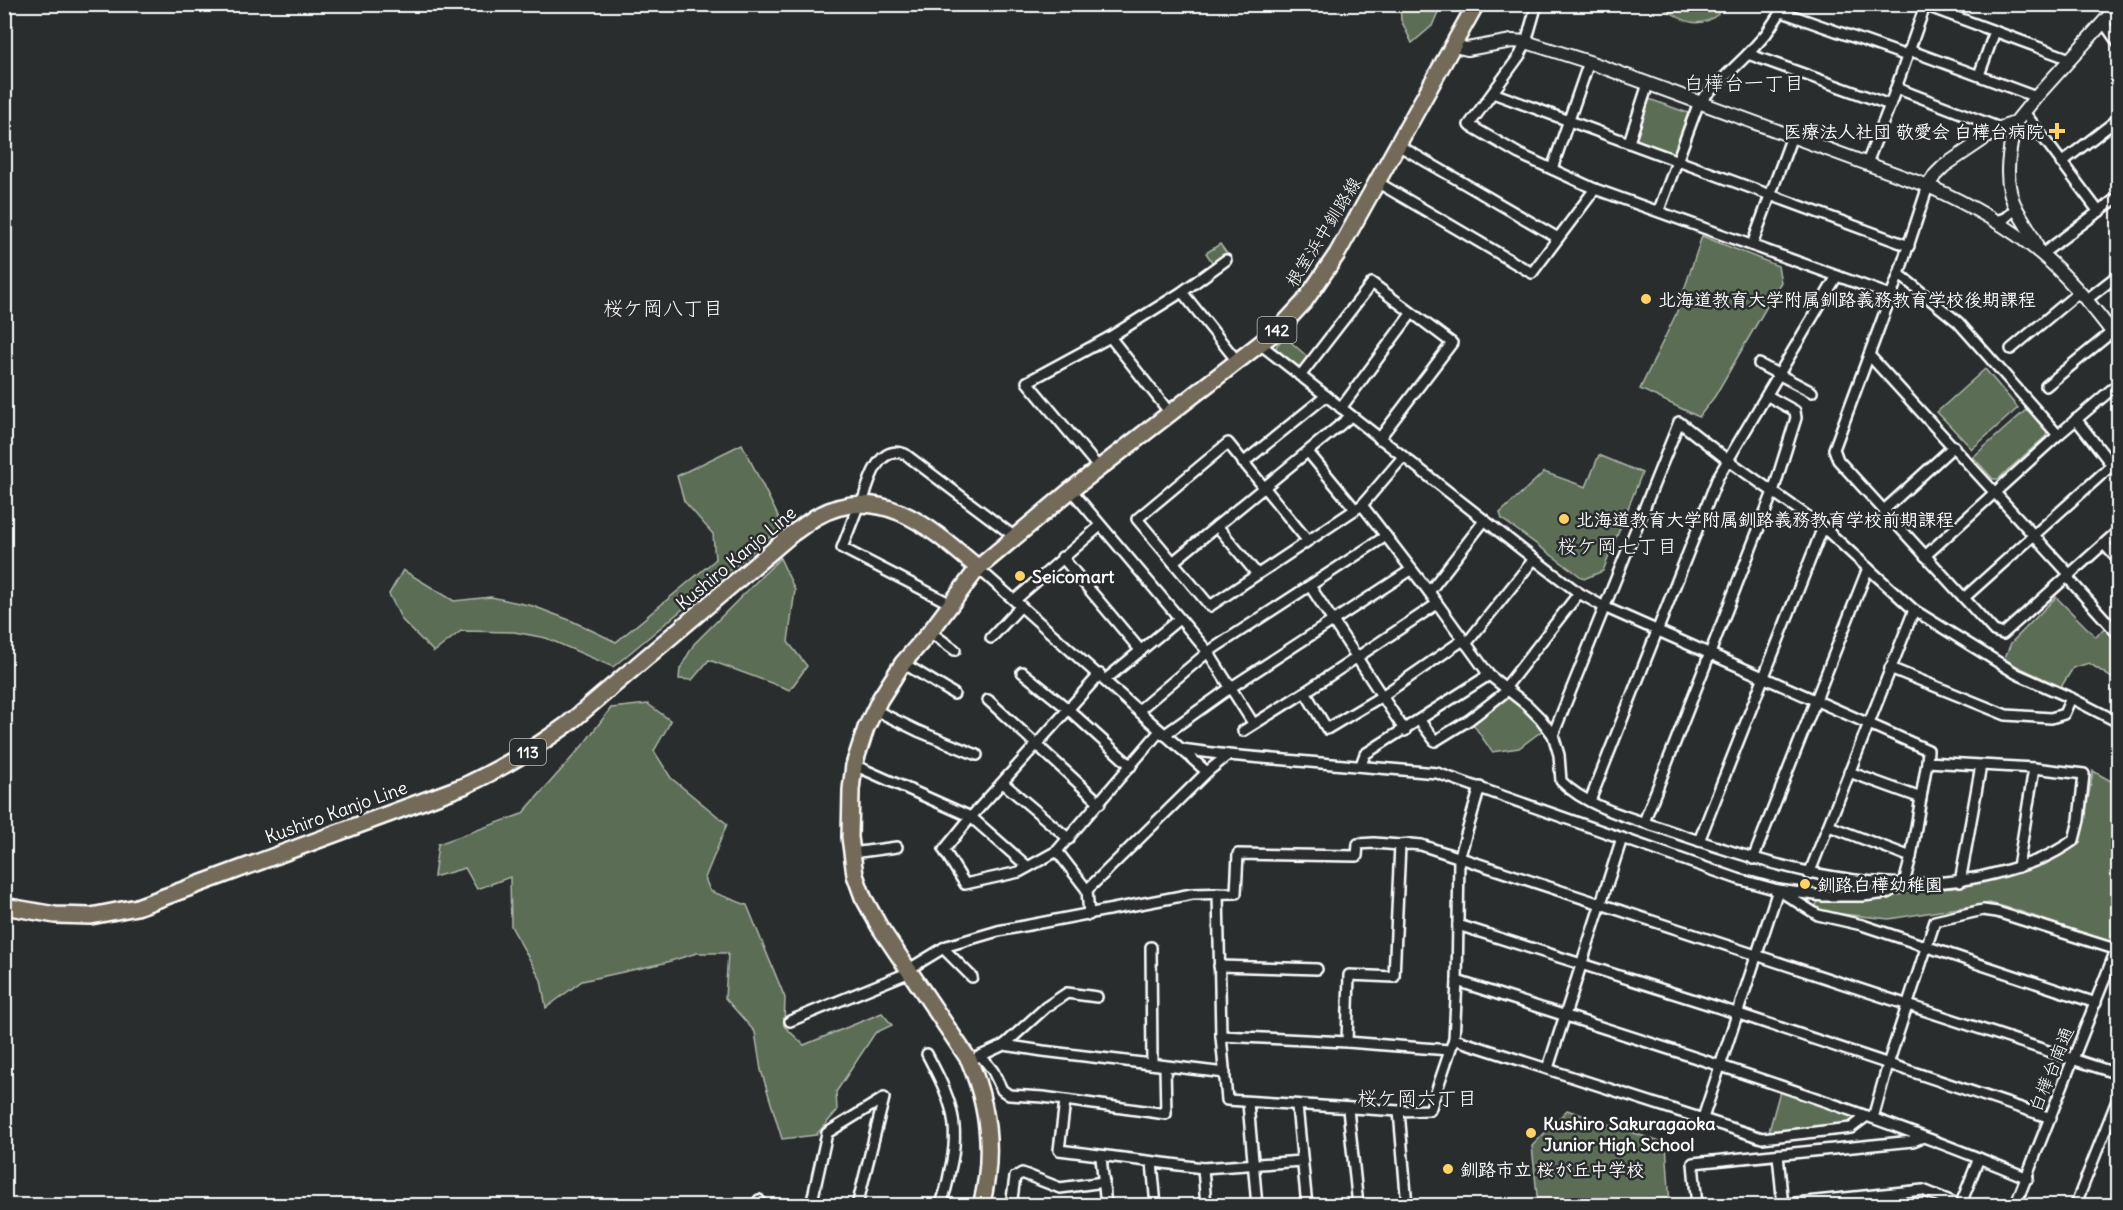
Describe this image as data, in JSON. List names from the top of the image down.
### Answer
{
  "streets": {
    "main road": [
      "根室浜中釧路線",
      "142",
      "Kushiro Kanjo Line",
      "113"
    ],
    "street": ["白樺台南通"]
  },
  "crossings": [
    ["根室浜中釧路線", "Kushiro Kanjo Line"]
  ],
  "districts": [
    "白樺台一丁目",
    "桜ケ岡八丁目",
    "桜ケ岡七丁目",
    "桜ケ岡六丁目"
  ],
  "places": {
    "health": ["医療法人社団 敬愛会 白樺台病院"],
    "other": [
      "北海道教育大学附属釧路義務教育学校後期課程",
      "北海道教育大学附属釧路義務教育学校前期課程",
      "Seicomart",
      "釧路白樺幼稚園",
      "Kushiro Sakuragaoka Junior High School",
      "釧路市立 桜が丘中学校"
    ]
  }
}
